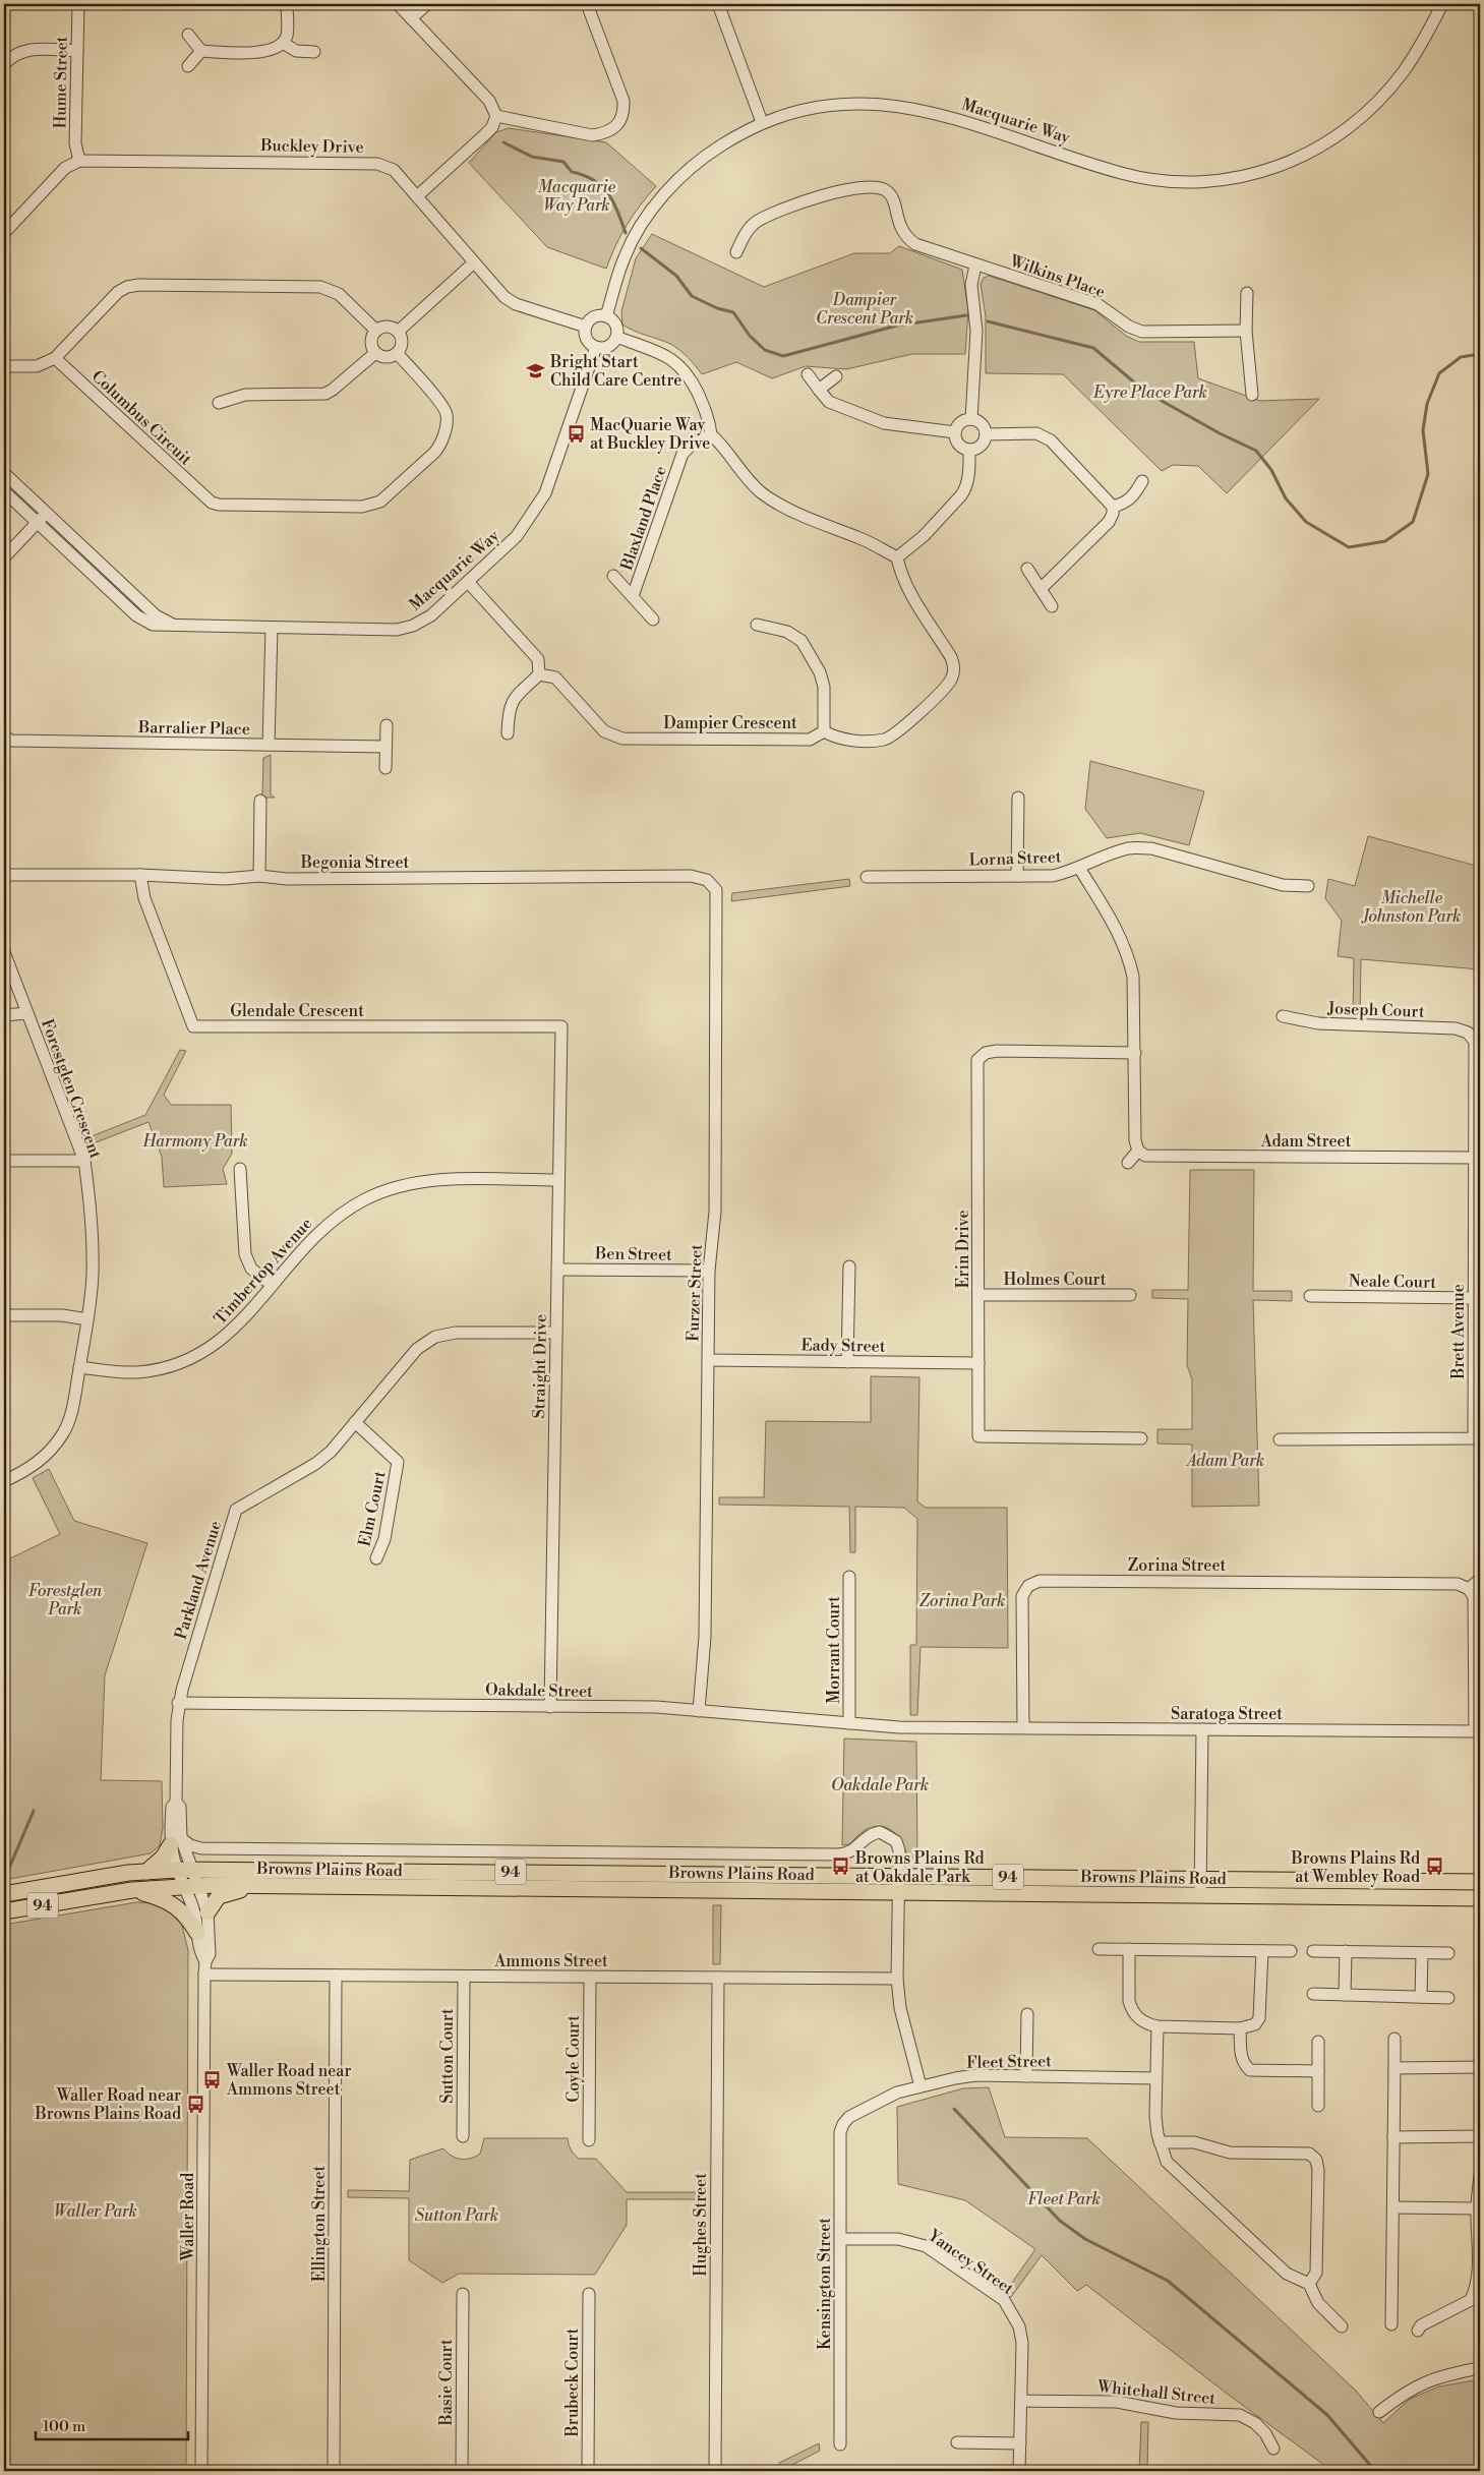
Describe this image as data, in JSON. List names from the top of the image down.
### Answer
{
  "streets": {
    "main road": ["Browns Plains Road", "94"],
    "street": [
      "Hume Street",
      "Macquarie Way",
      "Buckley Drive",
      "Wilkins Place",
      "Columbus Circuit",
      "Blaxland Place",
      "Dampier Crescent",
      "Barralier Place",
      "Lorna Street",
      "Begonia Street",
      "Joseph Court",
      "Glendale Crescent",
      "Forestglen Crescent",
      "Adam Street",
      "Erin Drive",
      "Ben Street",
      "Timbertop Avenue",
      "Holmes Court",
      "Neale Court",
      "Furzer Street",
      "Brett Avenue",
      "Eady Street",
      "Straight Drive",
      "Elm Court",
      "Zorina Street",
      "Parkland Avenue",
      "Morrant Court",
      "Oakdale Street",
      "Saratoga Street",
      "Ammons Street",
      "Sutton Court",
      "Coyle Court",
      "Fleet Street",
      "Waller Road",
      "Ellington Street",
      "Hughes Street",
      "Yancey Street",
      "Kensington Street",
      "Basie Court",
      "Brubeck Court",
      "Whitehall Street"
    ]
  },
  "crossings": [
    ["Hume Street", "Buckley Drive"],
    ["Macquarie Way", "Buckley Drive"],
    ["Begonia Street", "Glendale Crescent"],
    ["Begonia Street", "Furzer Street"],
    ["Joseph Court", "Brett Avenue"],
    ["Glendale Crescent", "Straight Drive"],
    ["Forestglen Crescent", "Timbertop Avenue"],
    ["Adam Street", "Brett Avenue"],
    ["Erin Drive", "Holmes Court"],
    ["Erin Drive", "Eady Street"],
    ["Ben Street", "Furzer Street"],
    ["Ben Street", "Straight Drive"],
    ["Timbertop Avenue", "Straight Drive"],
    ["Neale Court", "Brett Avenue"],
    ["Furzer Street", "Eady Street"],
    ["Furzer Street", "Oakdale Street"],
    ["Straight Drive", "Parkland Avenue"],
    ["Straight Drive", "Oakdale Street"],
    ["Elm Court", "Parkland Avenue"],
    ["Zorina Street", "Saratoga Street"],
    ["Parkland Avenue", "Oakdale Street"],
    ["Parkland Avenue", "Browns Plains Road"],
    ["Parkland Avenue", "Waller Road"],
    ["Morrant Court", "Oakdale Street"],
    ["Oakdale Street", "Saratoga Street"],
    ["Browns Plains Road", "Waller Road"],
    ["Ammons Street", "Sutton Court"],
    ["Ammons Street", "Coyle Court"],
    ["Ammons Street", "Waller Road"],
    ["Ammons Street", "Ellington Street"],
    ["Ammons Street", "Hughes Street"],
    ["Fleet Street", "Kensington Street"],
    ["Yancey Street", "Kensington Street"],
    ["Yancey Street", "Whitehall Street"]
  ],
  "parks": [
    "Macquarie Way Park",
    "Dampier Crescent Park",
    "Eyre Place Park",
    "Michelle Johnston Park",
    "Harmony Park",
    "Adam Park",
    "Forestglen Park",
    "Zorina Park",
    "Oakdale Park",
    "Fleet Park",
    "Waller Park",
    "Sutton Park"
  ],
  "places": {
    "school or university": ["Bright Start Child Care Centre"],
    "bus stop": [
      "MacQuarie Way at Buckley Drive",
      "Browns Plains Rd at Oakdale Park",
      "Browns Plains Rd at Wembley Road",
      "Waller Road near Ammons Street",
      "Waller Road near Browns Plains Road"
    ]
  },
  "scale_bar": "100 m"
}
